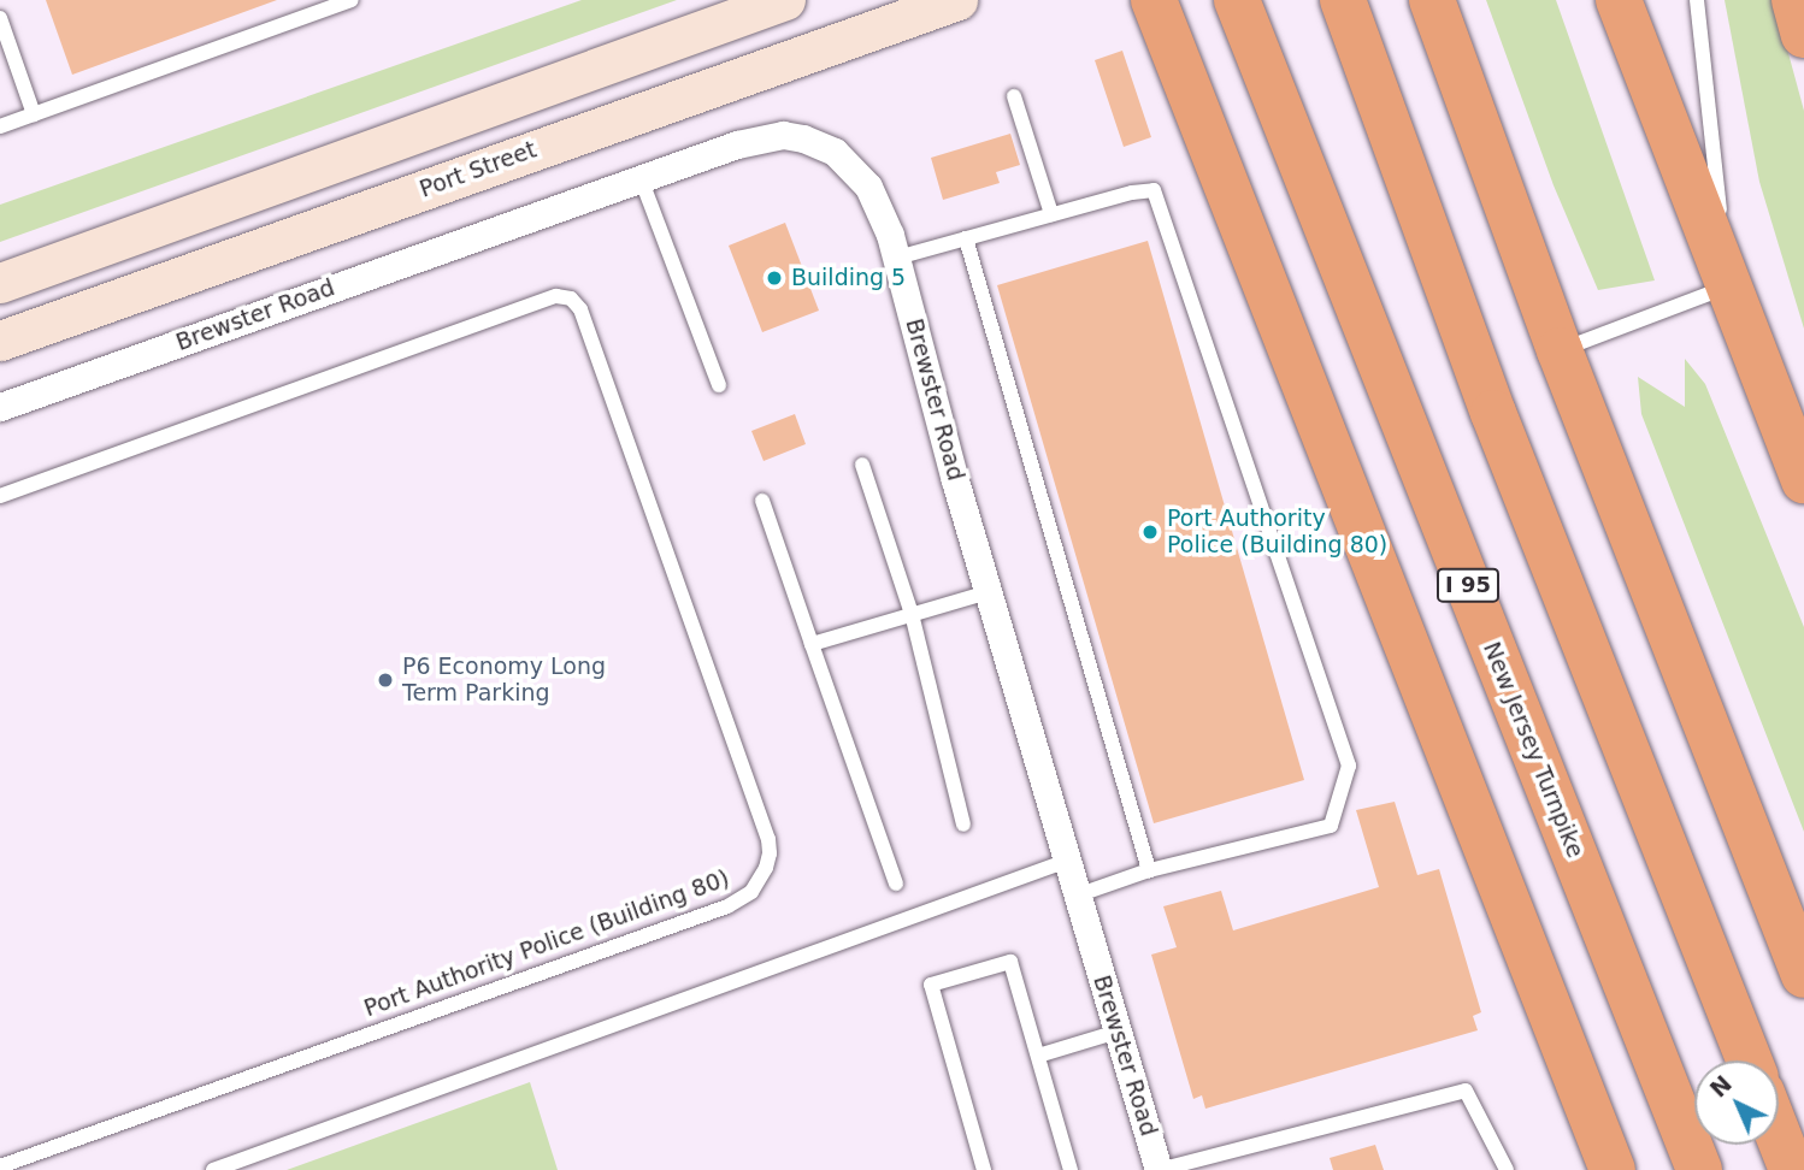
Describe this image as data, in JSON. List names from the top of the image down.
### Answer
{
  "streets": {
    "highway": ["I 95", "New Jersey Turnpike"],
    "main road": ["Port Street"],
    "street": ["Brewster Road"],
    "lane": ["Port Authority Police (Building 80)"]
  },
  "places": ["Building 5", "Port Authority Police (Building 80)", "P6 Economy Long Term Parking"],
  "north": "top left"
}
